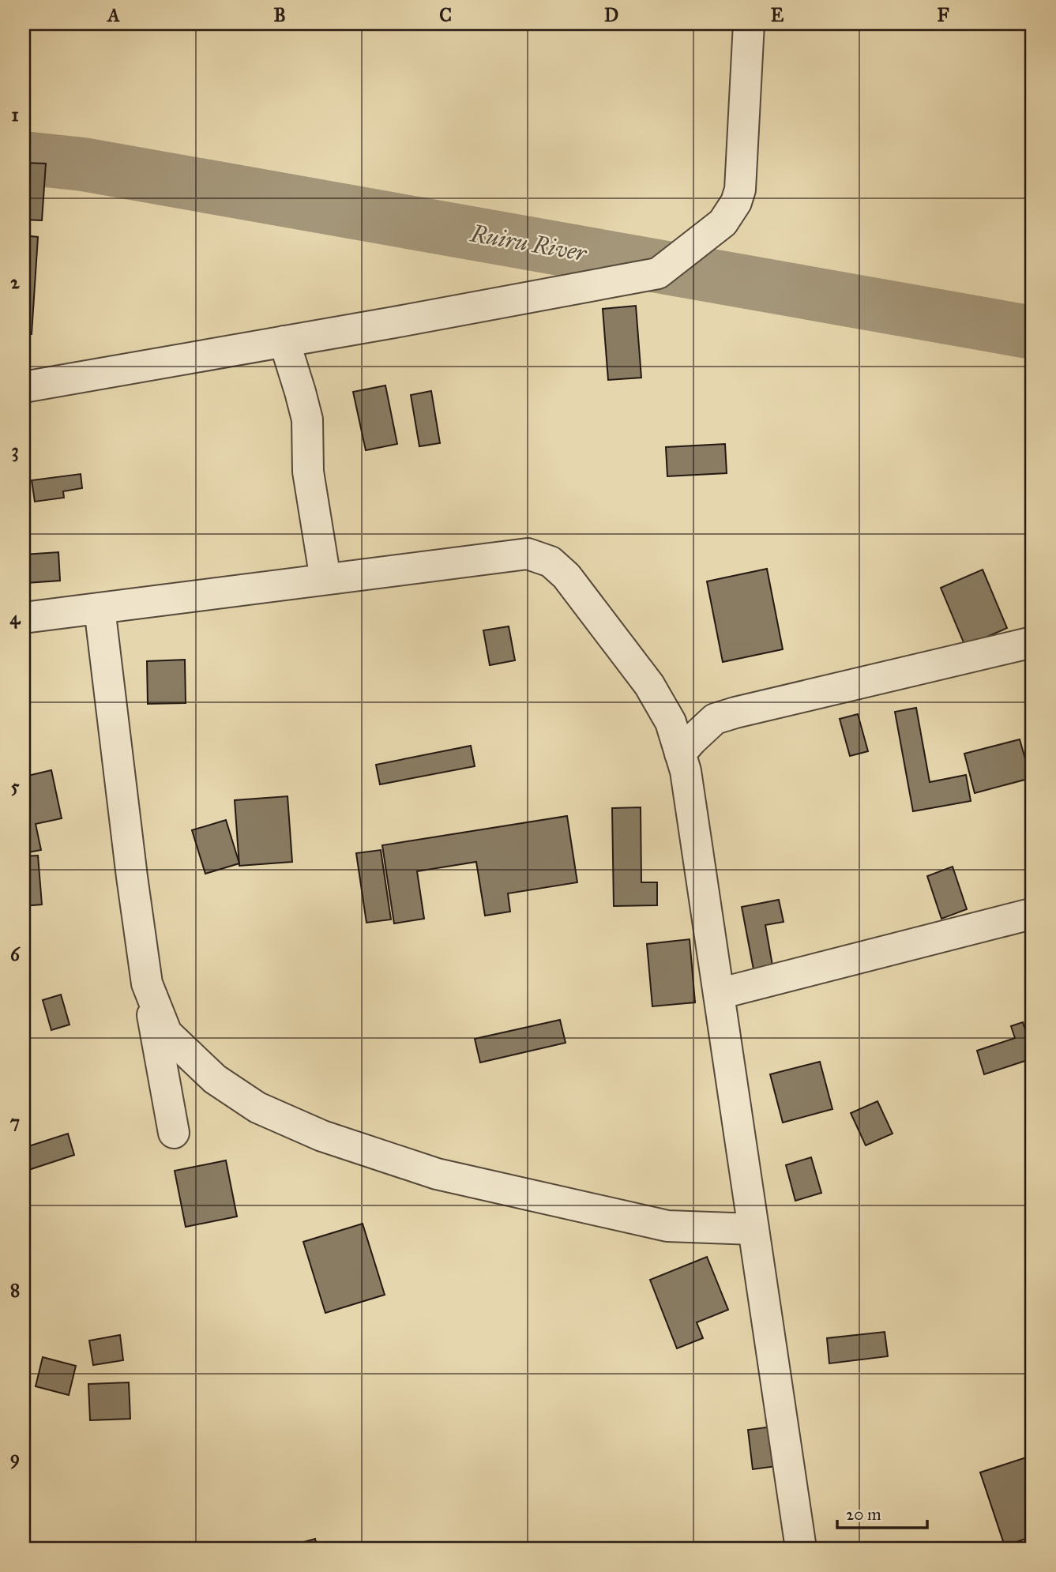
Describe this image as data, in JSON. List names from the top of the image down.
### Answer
{
  "water": ["Ruiru River"],
  "scale_bar": "20 m",
  "grid": {
    "columns": [
      "A",
      "B",
      "C",
      "D",
      "E",
      "F"
    ],
    "rows": [
      "1",
      "2",
      "3",
      "4",
      "5",
      "6",
      "7",
      "8",
      "9"
    ]
  }
}
